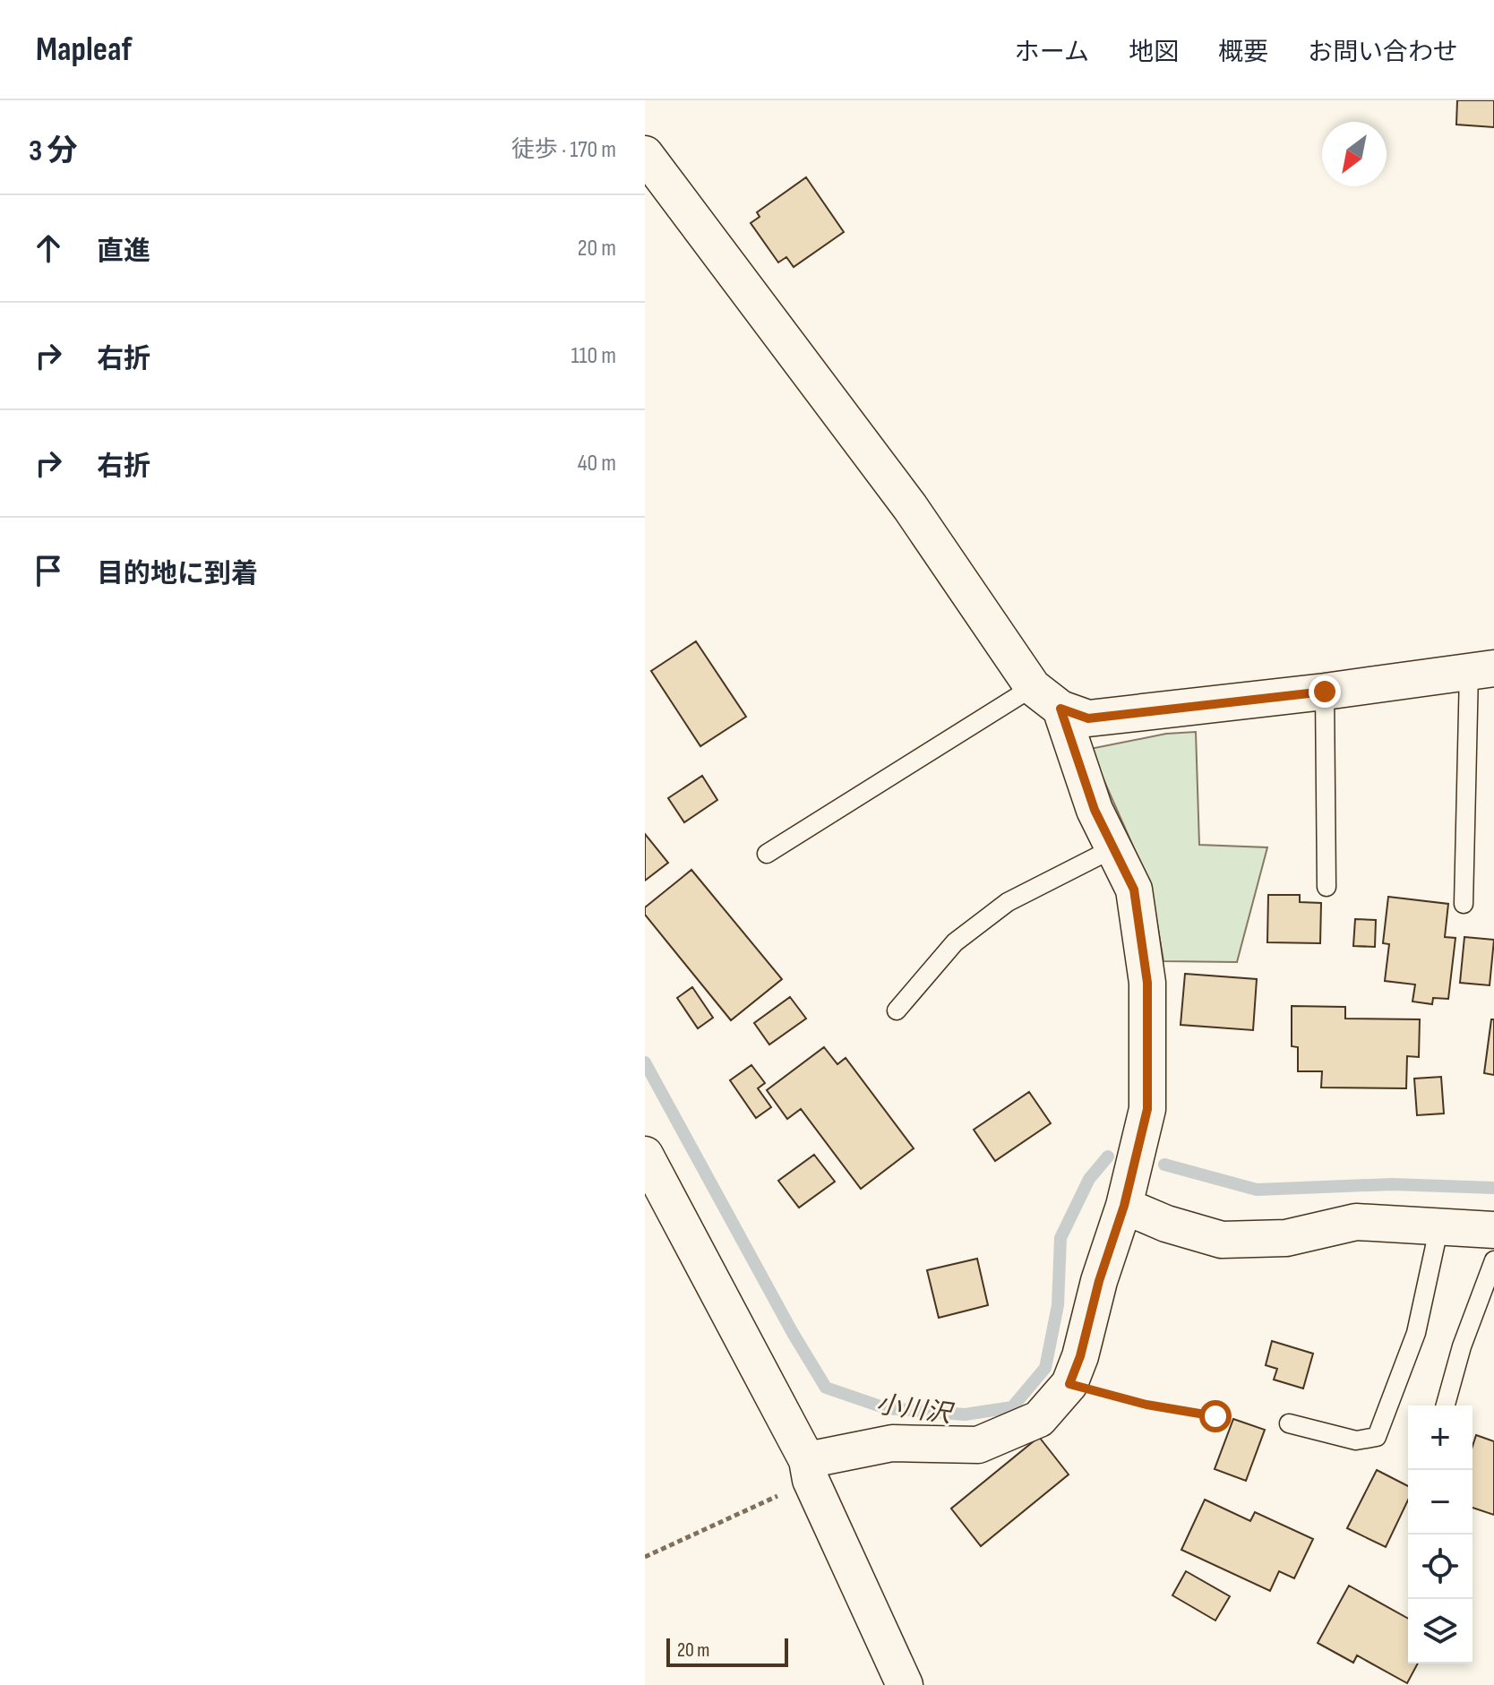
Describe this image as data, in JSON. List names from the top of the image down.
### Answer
{
  "water": ["小川沢"],
  "scale_bar": "20 m",
  "north": "bottom left",
  "page": {
    "header": "Mapleaf",
    "nav": [
      "ホーム",
      "地図",
      "概要",
      "お問い合わせ"
    ],
    "heading": ["3 分", "徒歩 · 170 m"],
    "list": [
      ["直進", "20 m"],
      ["右折", "110 m"],
      ["右折", "40 m"],
      "目的地に到着"
    ],
    "map_buttons": ["+", "−"],
    "scale": "20 m"
  }
}
